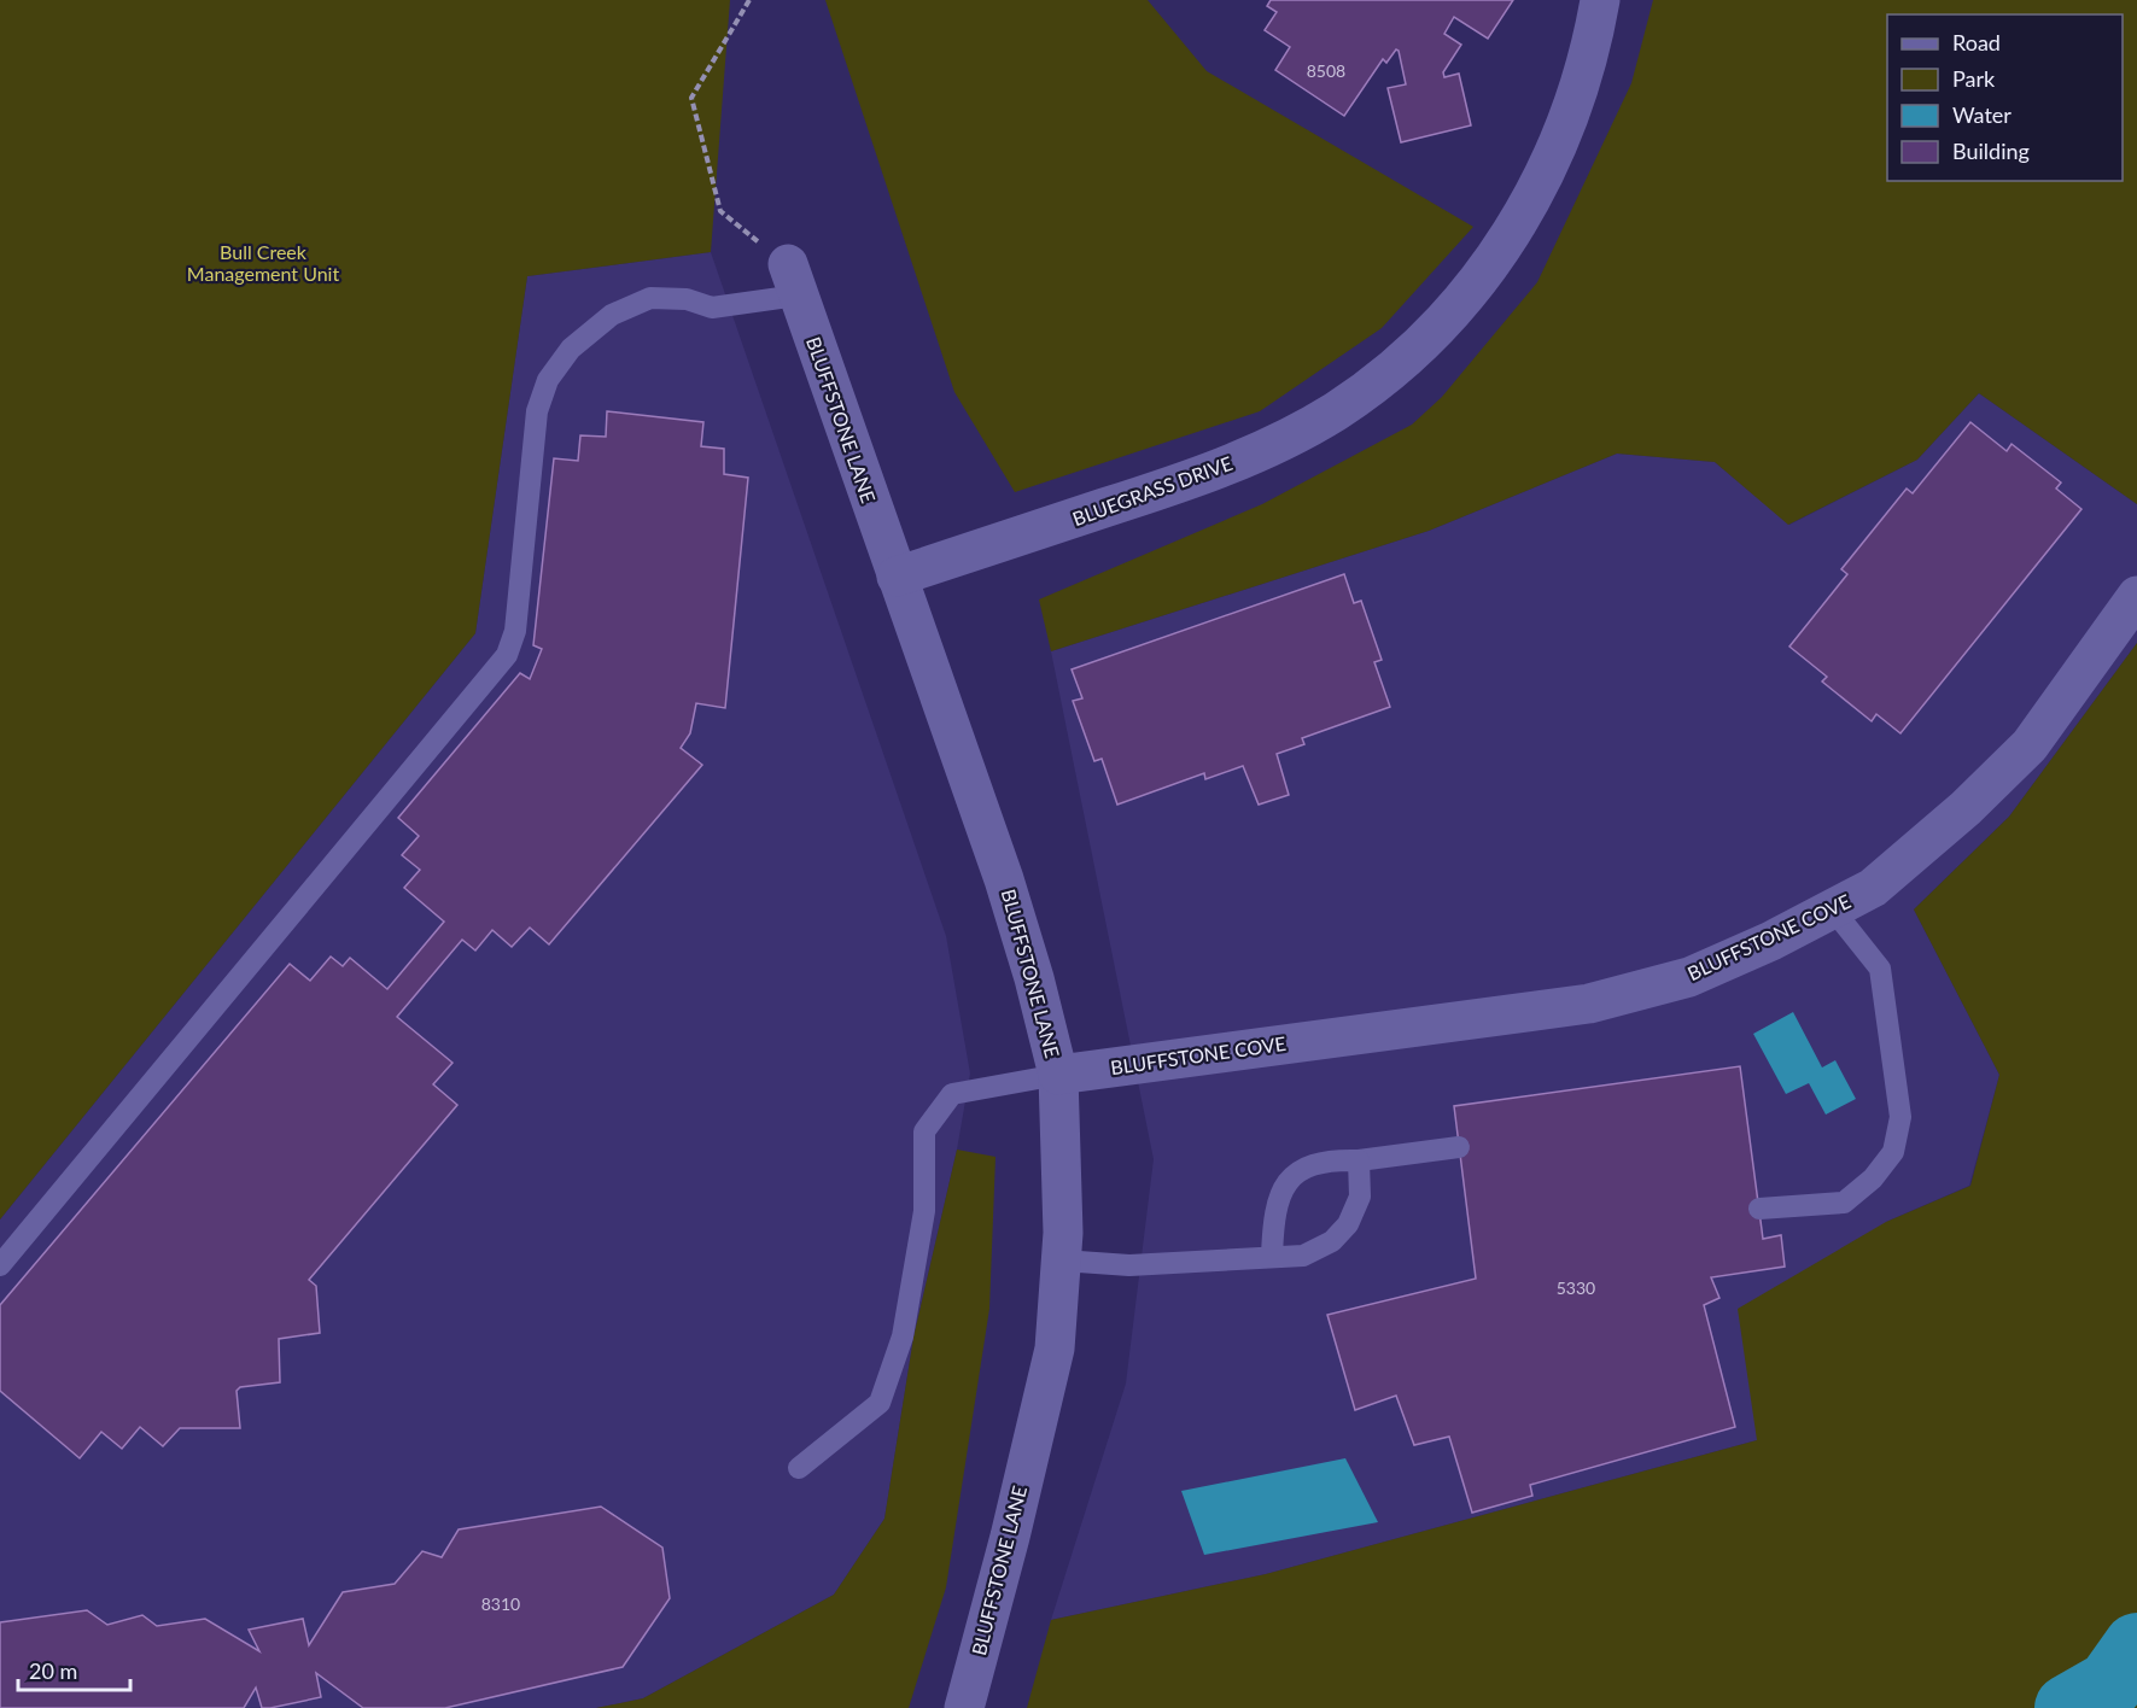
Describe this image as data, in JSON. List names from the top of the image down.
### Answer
{
  "streets": {
    "street": ["BLUFFSTONE LANE", "BLUEGRASS DRIVE", "BLUFFSTONE COVE"]
  },
  "crossings": [
    ["BLUFFSTONE LANE", "BLUEGRASS DRIVE"],
    ["BLUFFSTONE LANE", "BLUFFSTONE COVE"]
  ],
  "parks": ["Bull Creek Management Unit"],
  "house_numbers": ["8508", "5330", "8310"],
  "legend": [
    "Road",
    "Park",
    "Water",
    "Building"
  ],
  "scale_bar": "20 m"
}
